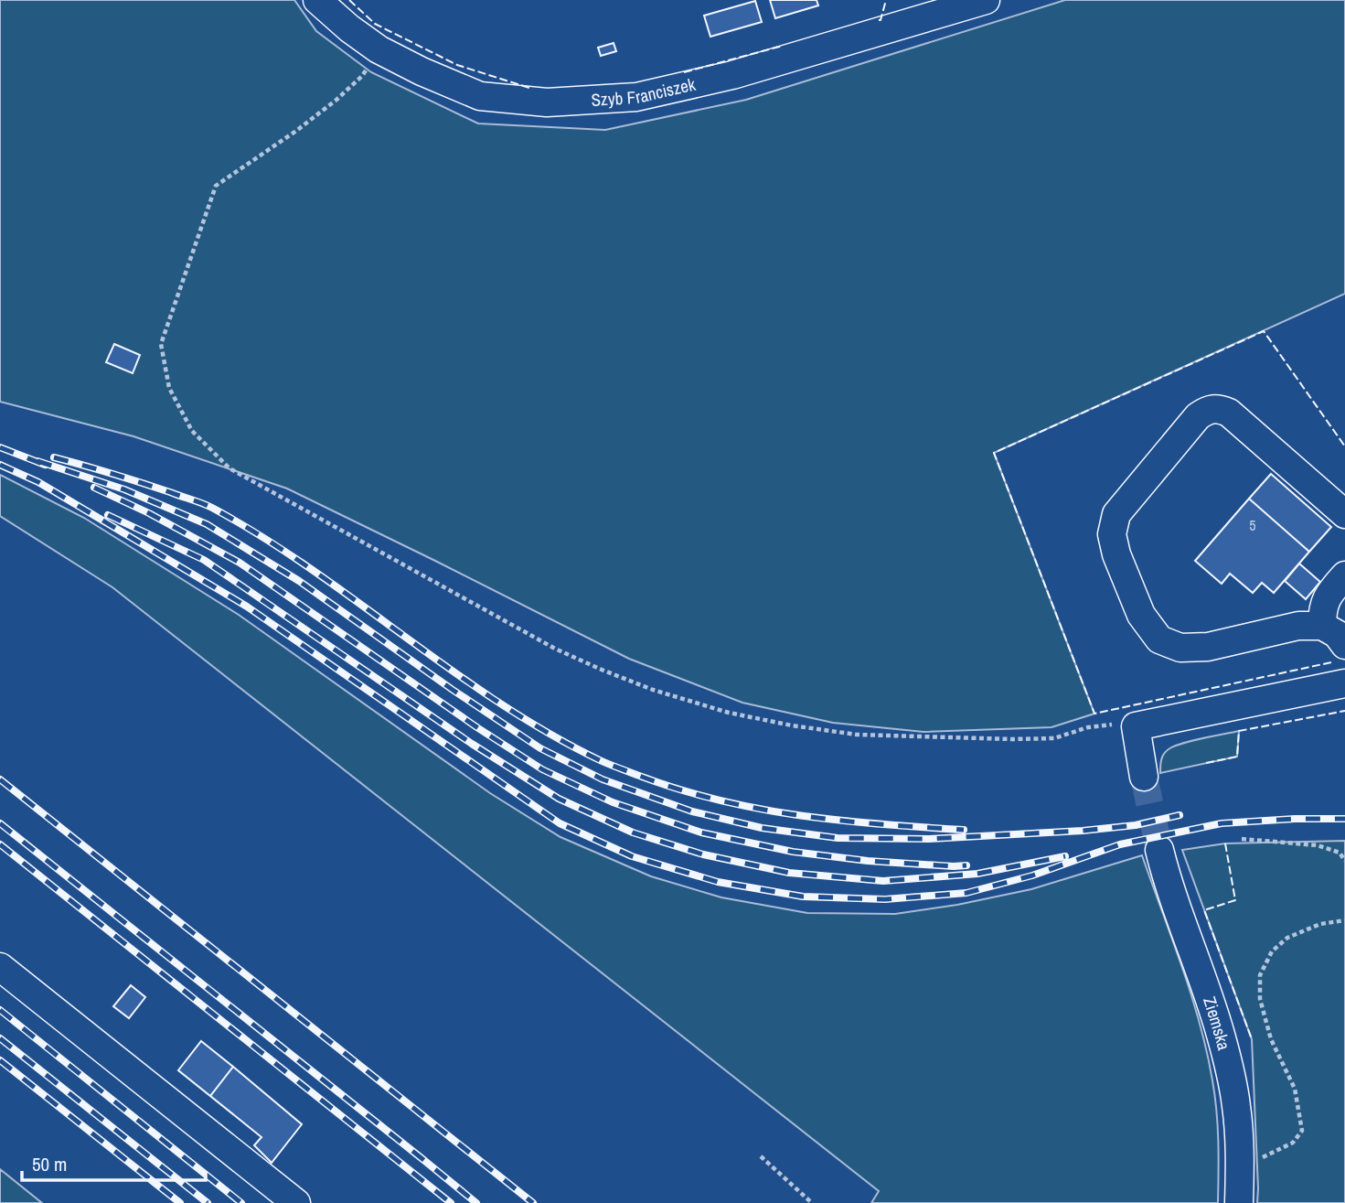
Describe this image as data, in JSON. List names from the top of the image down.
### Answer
{
  "streets": {
    "street": ["Szyb Franciszek", "Ziemska"]
  },
  "house_numbers": ["5"],
  "scale_bar": "50 m"
}
